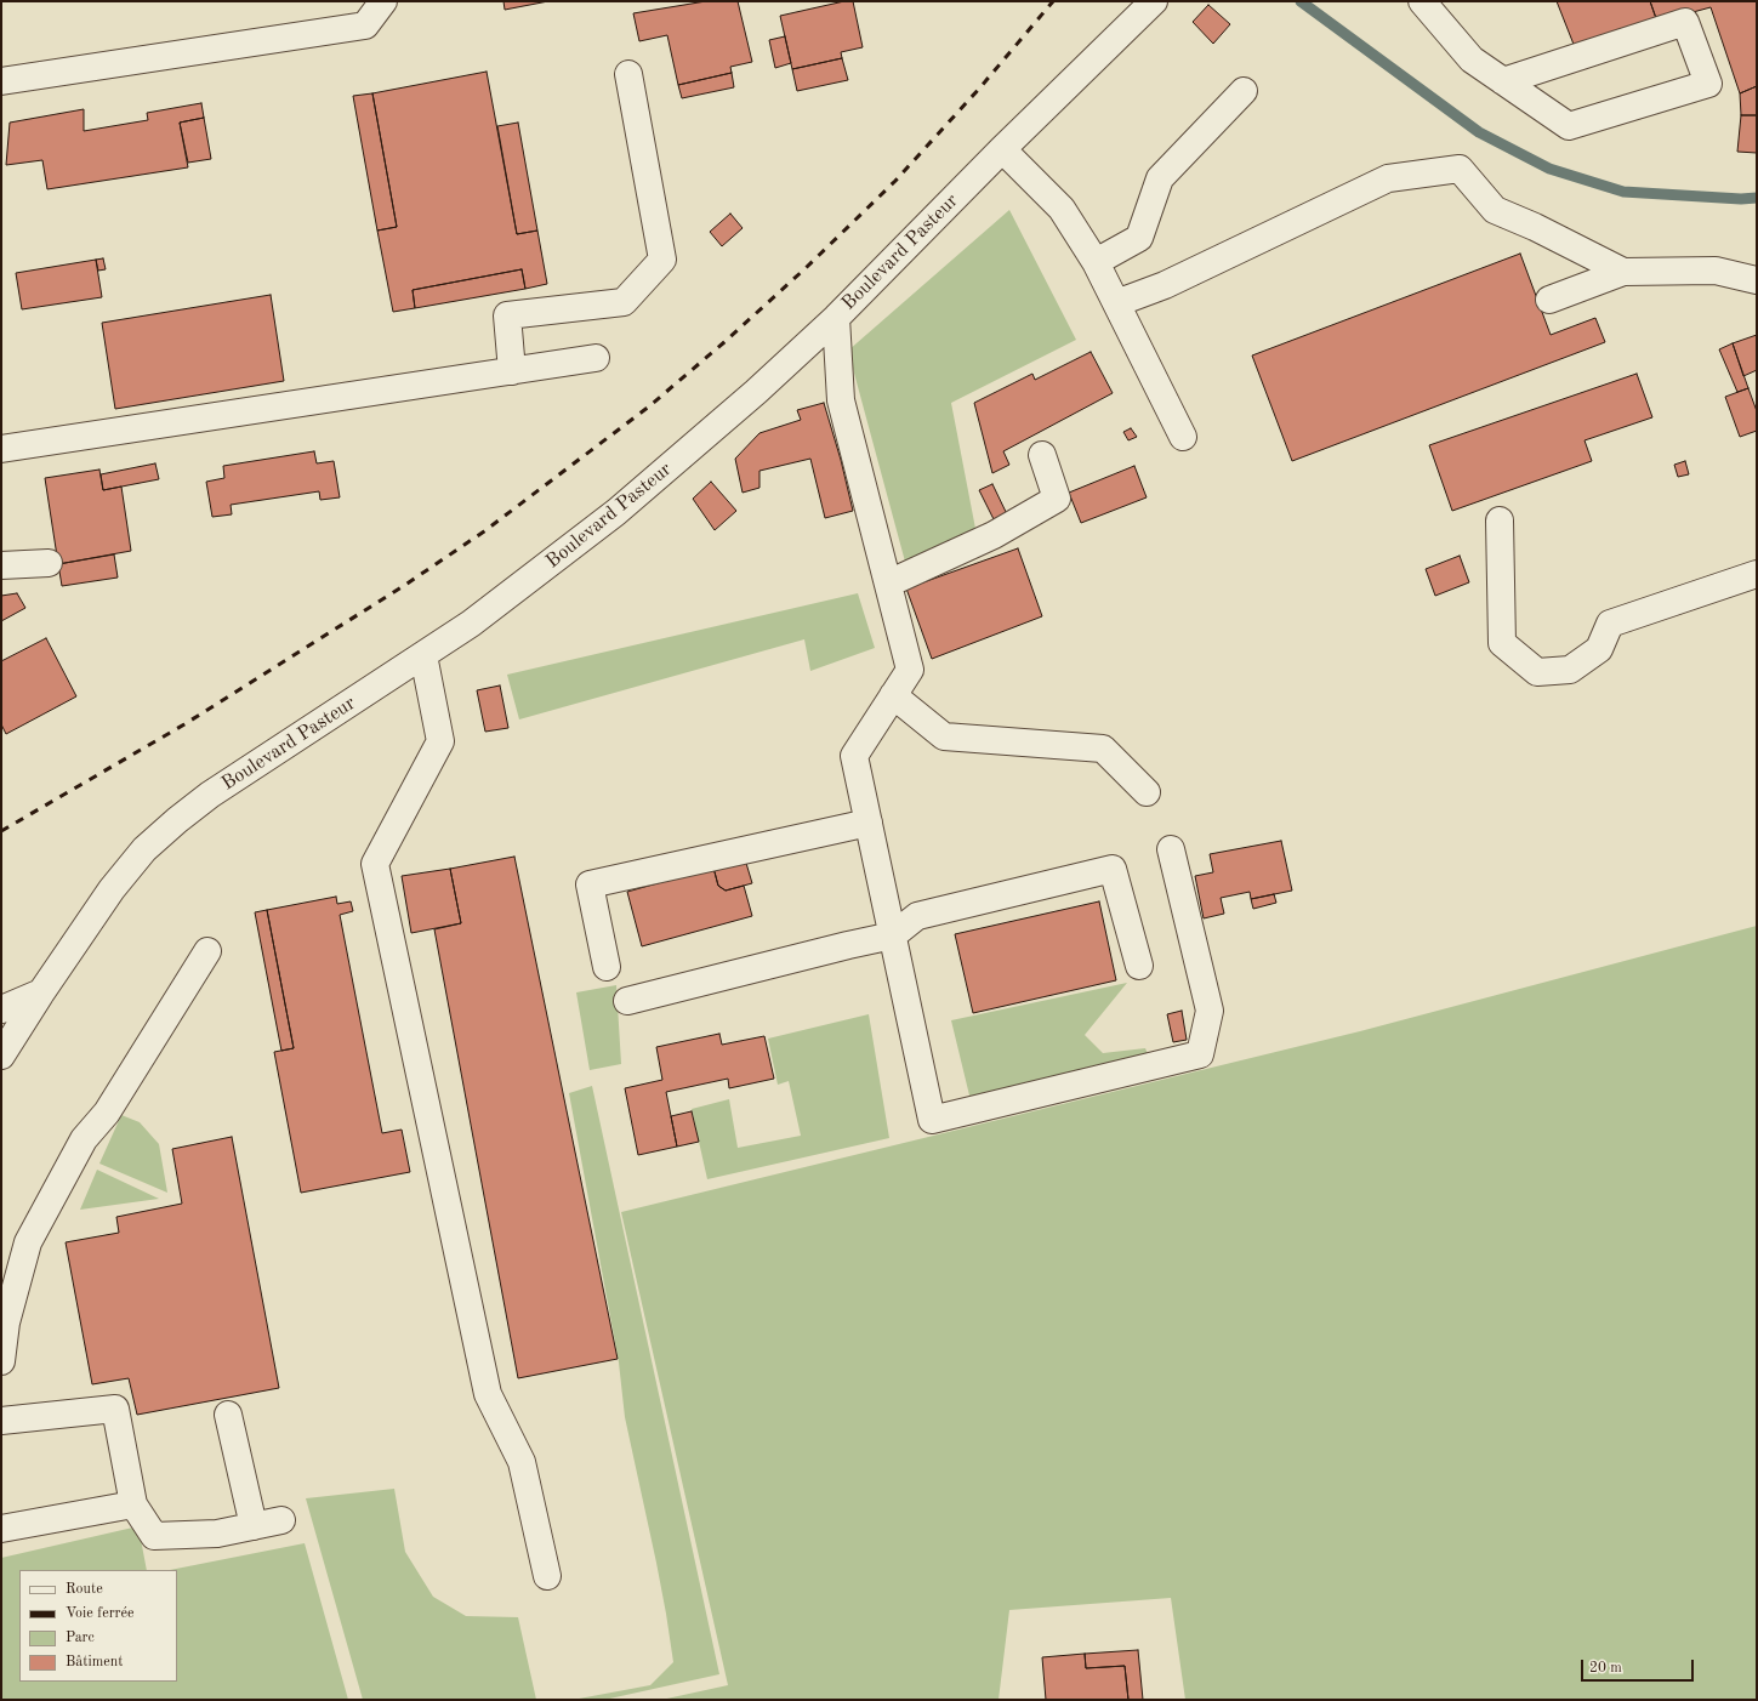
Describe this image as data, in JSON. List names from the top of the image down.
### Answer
{
  "streets": {
    "street": ["Boulevard Pasteur"]
  },
  "legend": [
    "Route",
    "Voie ferrée",
    "Parc",
    "Bâtiment"
  ],
  "scale_bar": "20 m"
}
